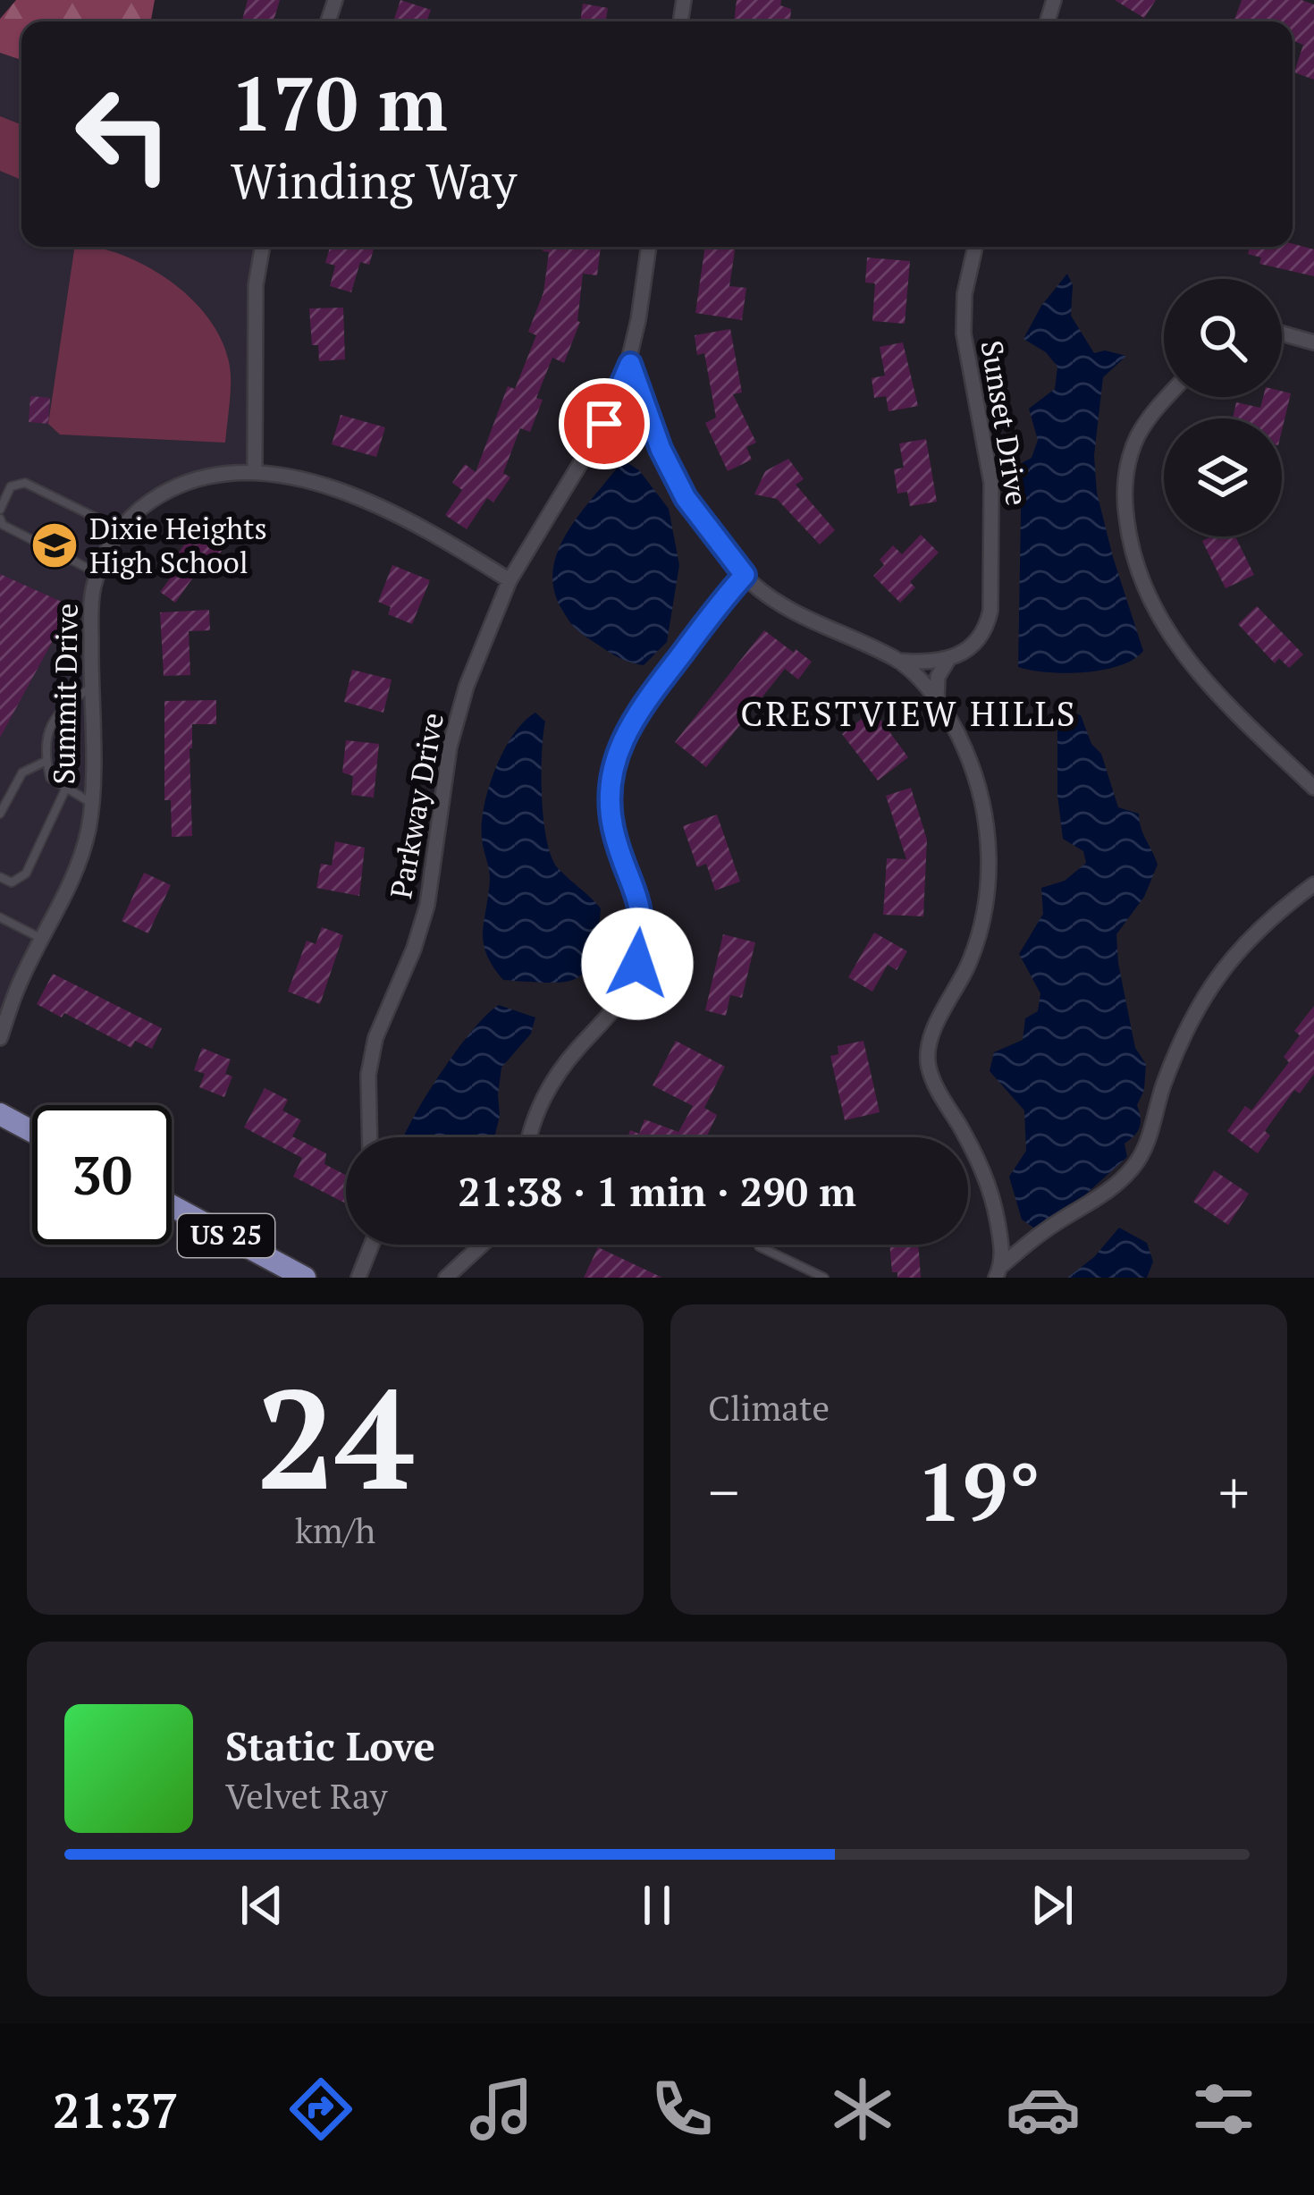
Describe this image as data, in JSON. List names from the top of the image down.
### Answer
{
  "streets": {
    "main road": ["US 25"],
    "street": ["Sunset Drive", "Summit Drive", "Parkway Drive"]
  },
  "districts": ["CRESTVIEW HILLS"],
  "places": {
    "school or university": ["Dixie Heights High School"]
  },
  "page": {
    "turn": ["170 m", "Winding Way"],
    "limit": "30",
    "trip": "21:38 · 1 min · 290 m",
    "tile": [
      ["24", "km/h"],
      "Climate"
    ],
    "heat": ["−", "19°", "+"],
    "song": ["Static Love", "Velvet Ray"],
    "tabs": "21:37"
  }
}
